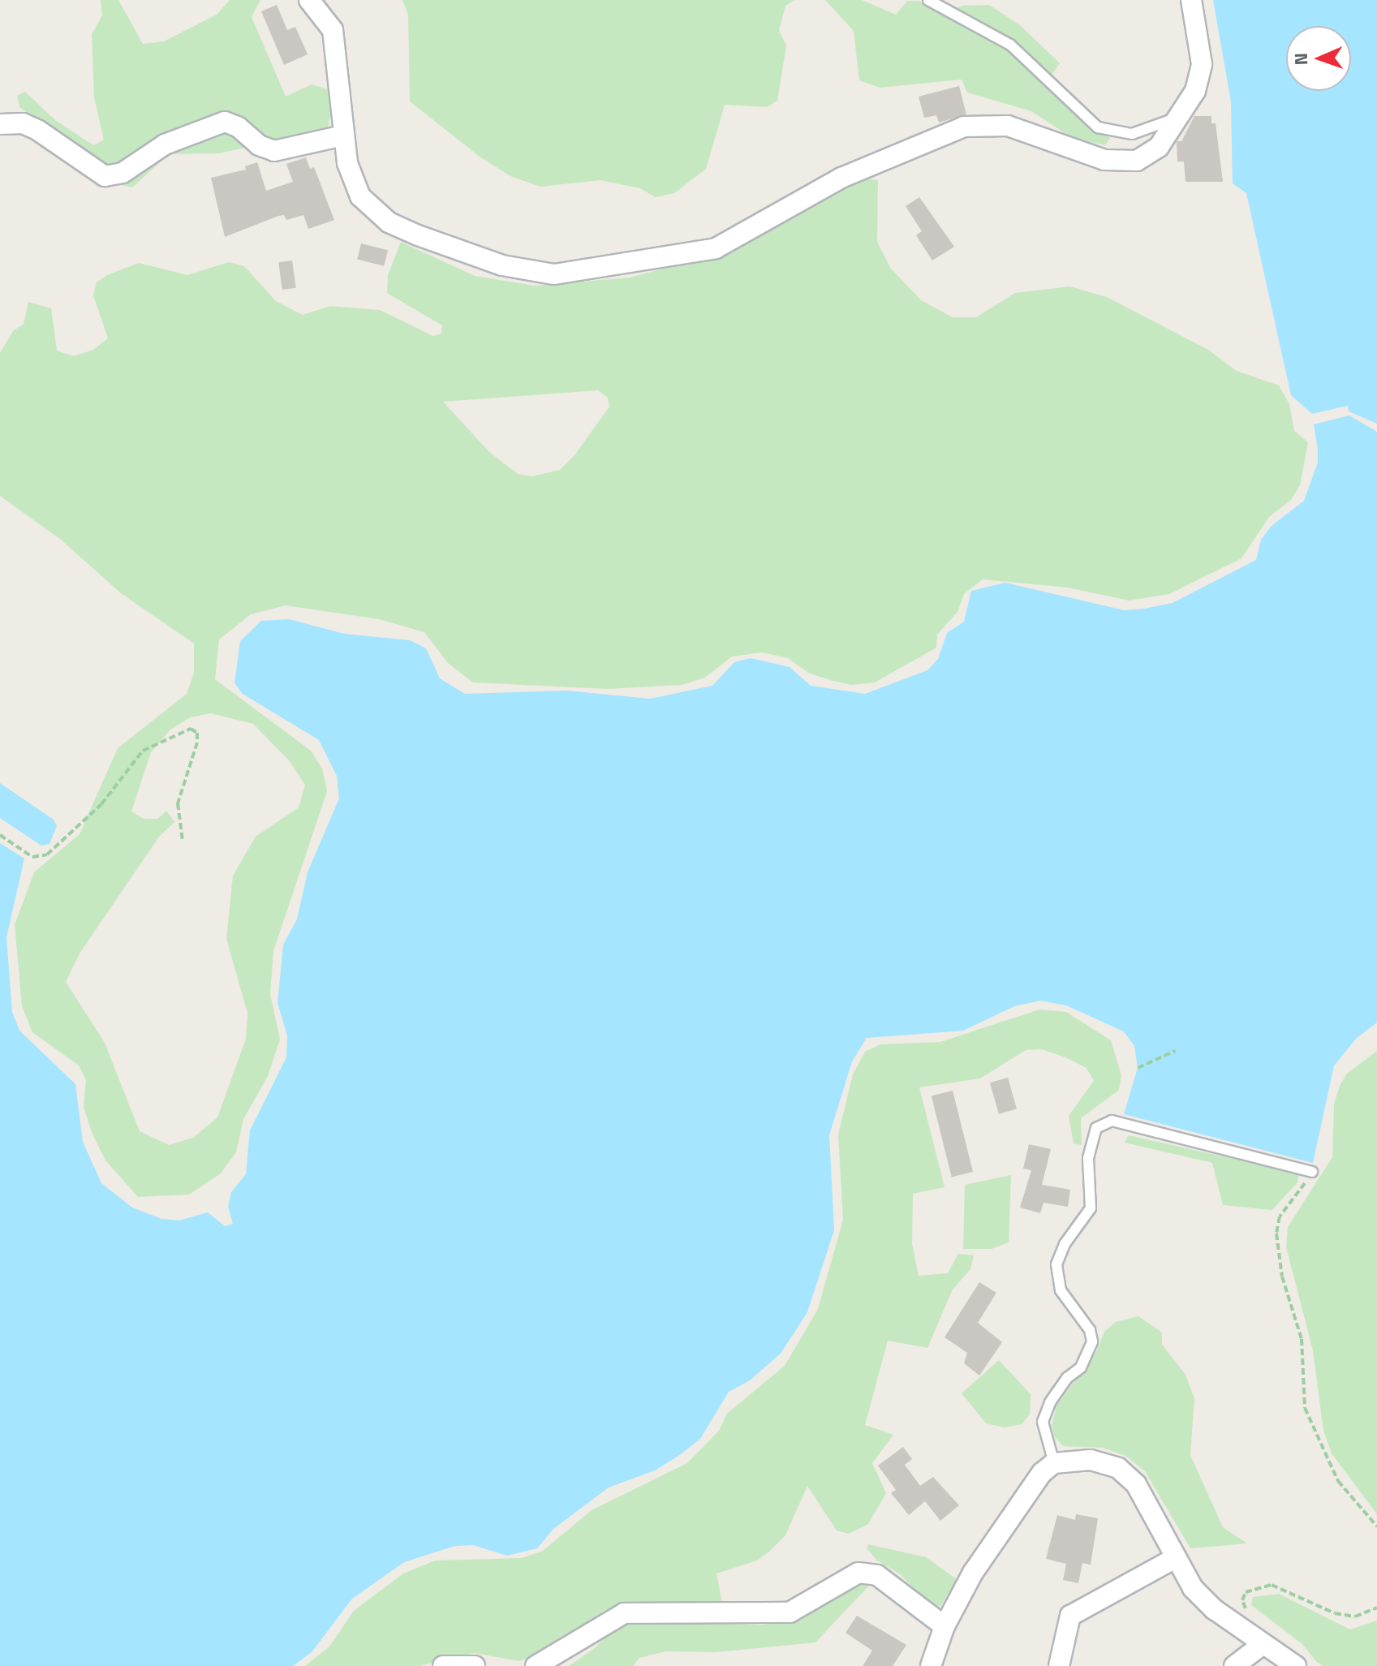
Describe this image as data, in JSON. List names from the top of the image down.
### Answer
{
  "north": "left"
}
